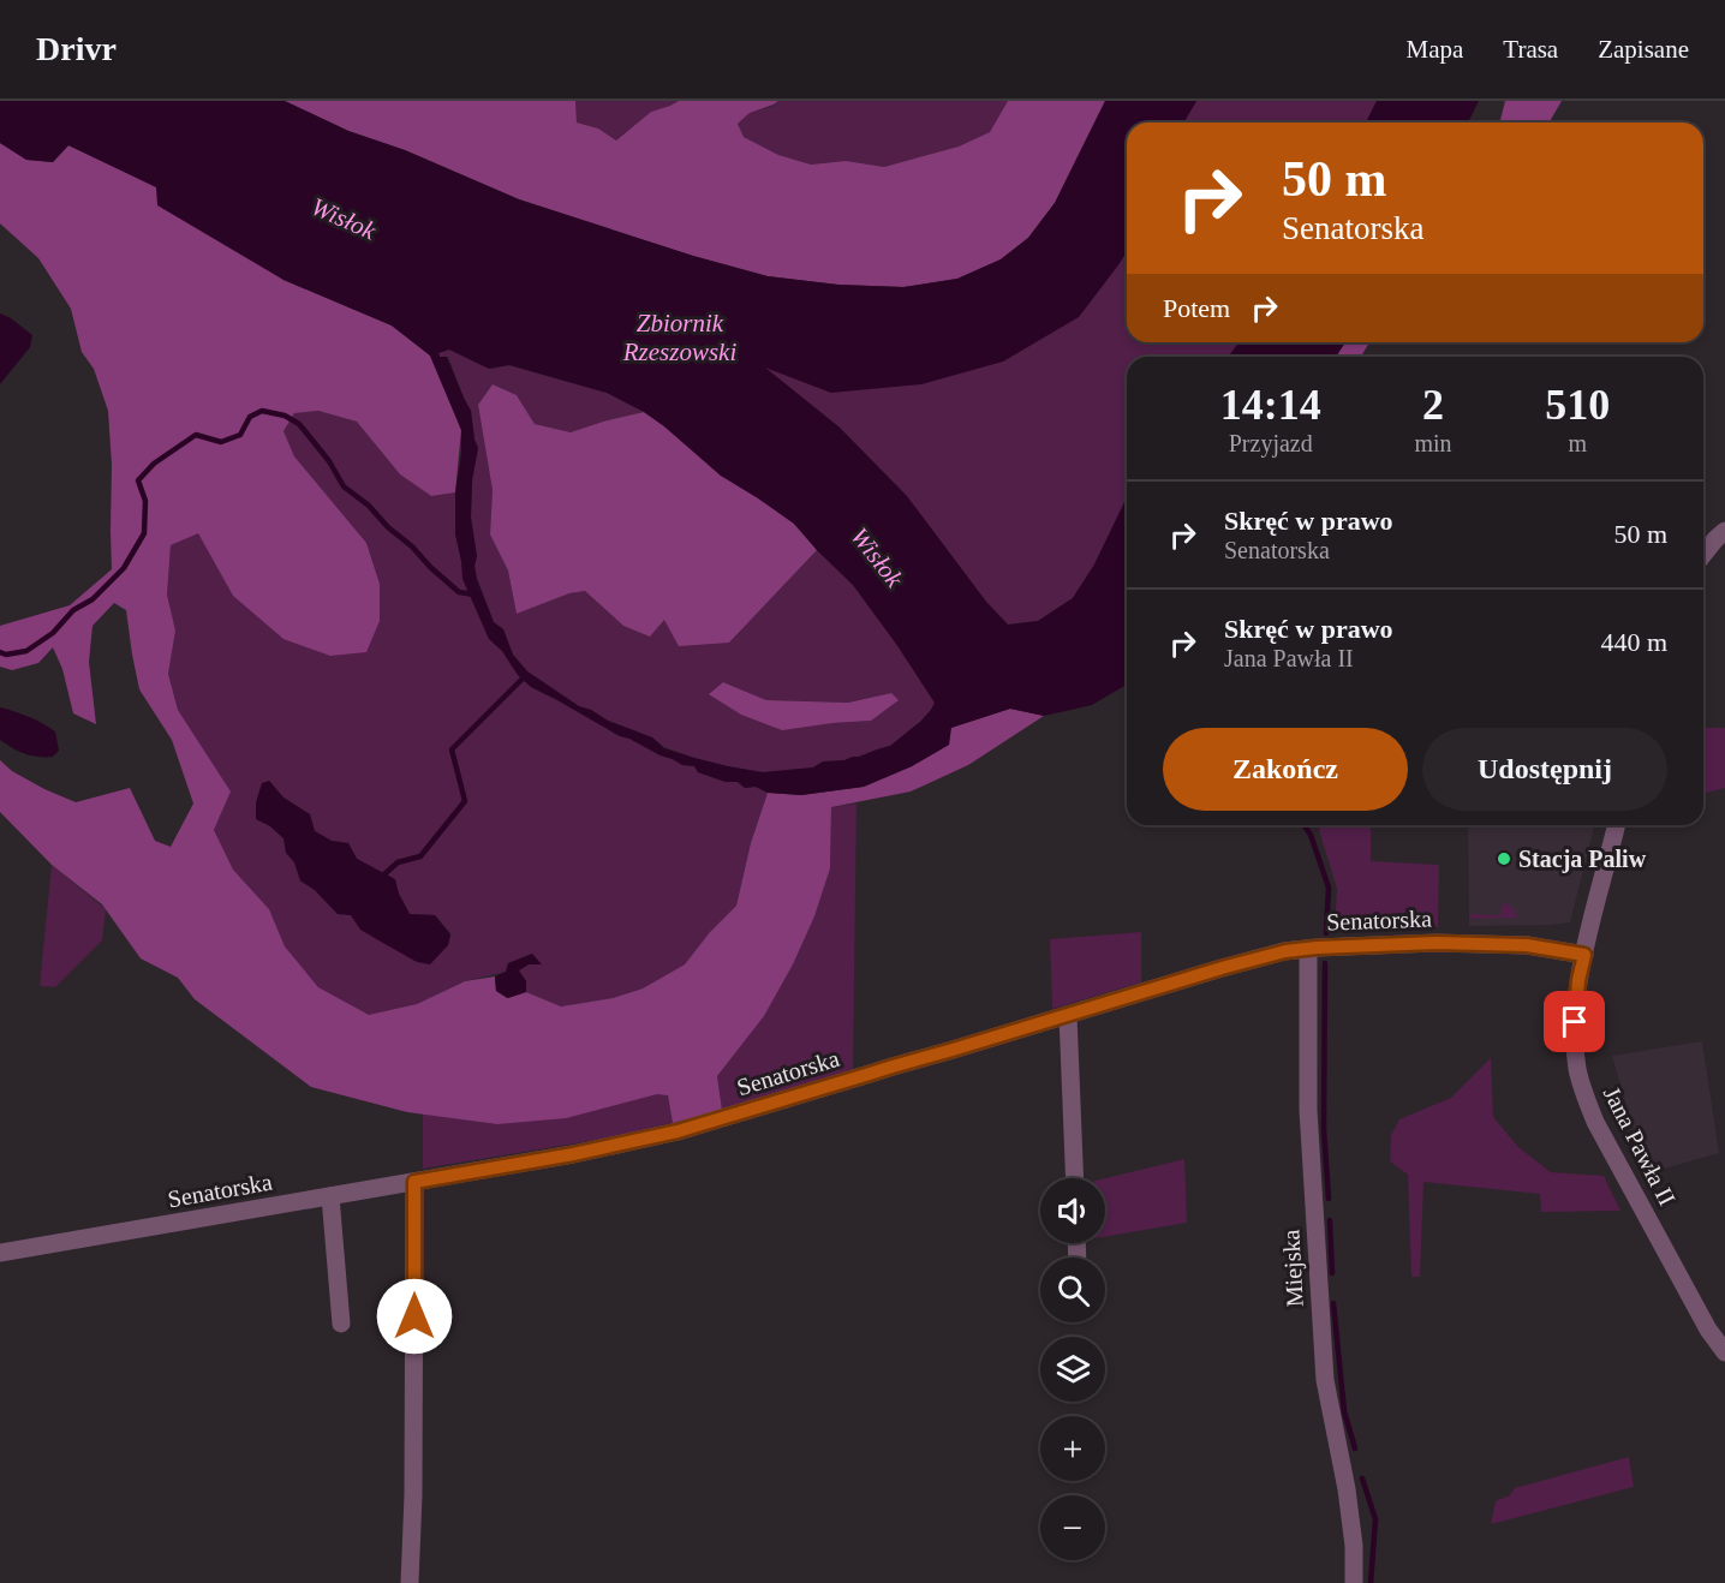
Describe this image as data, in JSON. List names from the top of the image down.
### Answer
{
  "streets": {
    "street": ["Senatorska", "Jana Pawła II", "Miejska"]
  },
  "crossings": [
    ["Senatorska", "Jana Pawła II"],
    ["Senatorska", "Miejska"]
  ],
  "water": ["Wisłok", "Zbiornik Rzeszowski"],
  "places": ["Stacja Paliw"],
  "page": {
    "header": "Drivr",
    "nav": ["Mapa", "Trasa", "Zapisane"],
    "turn": ["50 m", "Senatorska"],
    "then": "Potem",
    "eta": [
      "14:14",
      "Przyjazd",
      "2",
      "min",
      "510",
      "m"
    ],
    "list": [
      {
        "name": "Skręć w prawo",
        "note": "Senatorska",
        "value": "50 m"
      },
      {
        "name": "Skręć w prawo",
        "note": "Jana Pawła II",
        "value": "440 m"
      }
    ],
    "buttons": ["Zakończ", "Udostępnij"],
    "map_buttons": ["+", "−"]
  }
}
